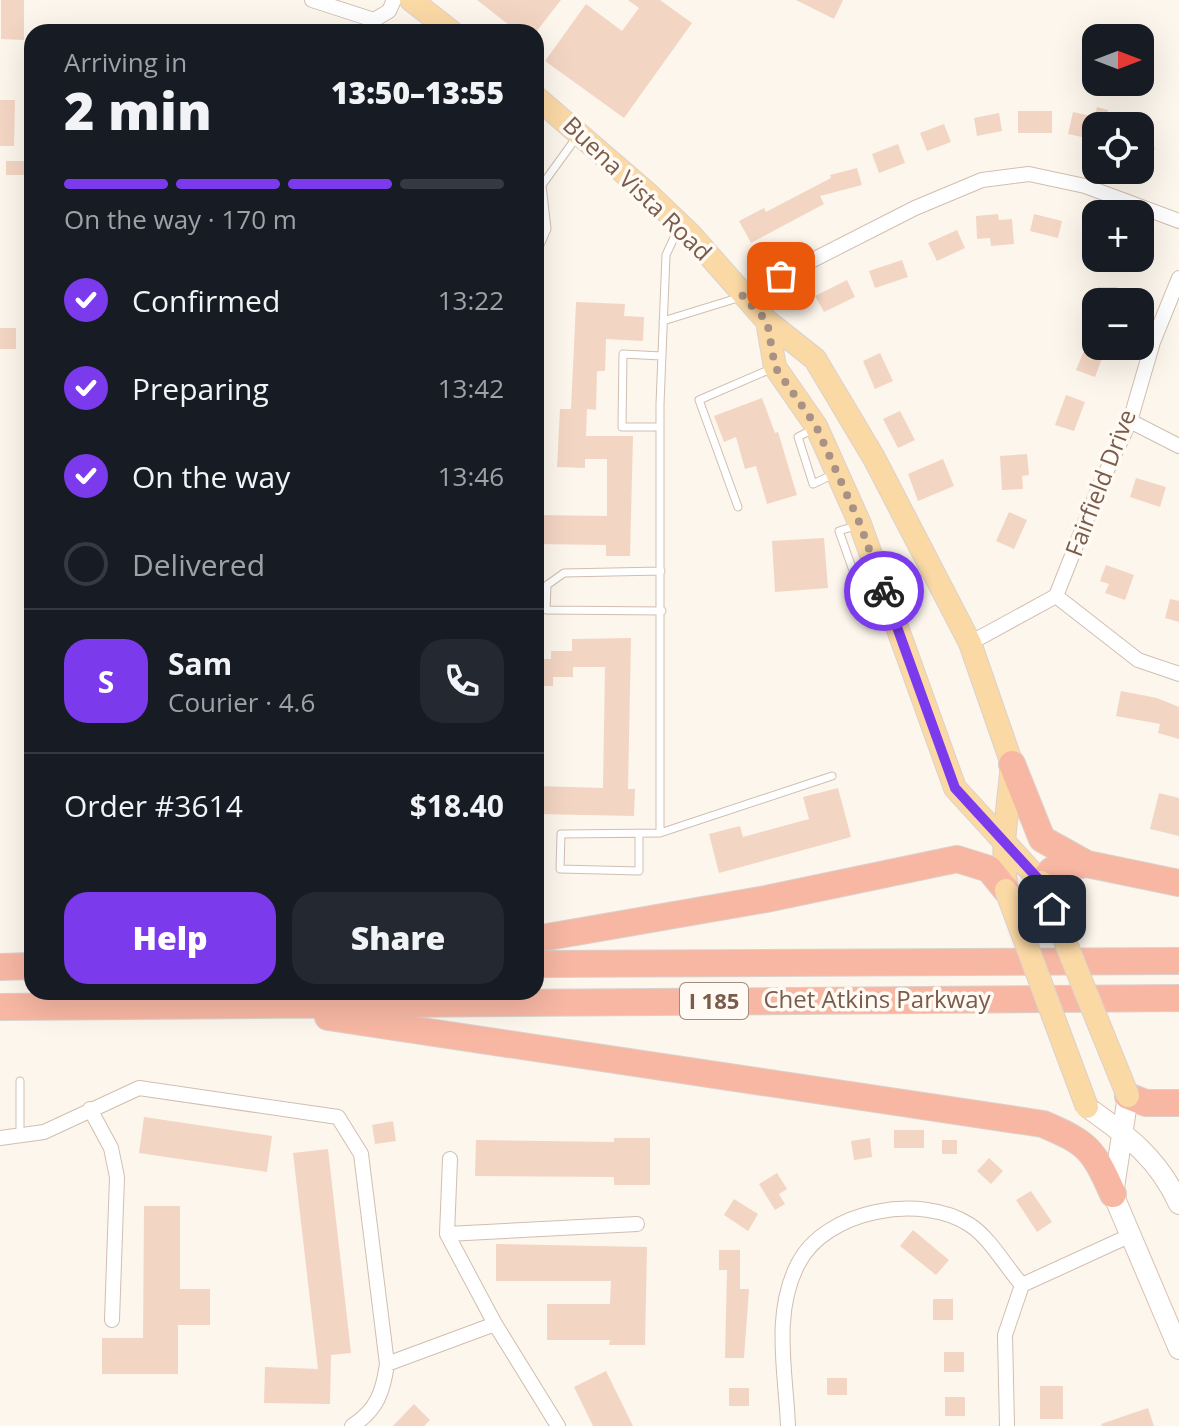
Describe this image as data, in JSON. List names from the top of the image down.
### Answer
{
  "streets": {
    "highway": ["Chet Atkins Parkway", "I 185"],
    "main road": ["Buena Vista Road"],
    "street": ["Fairfield Drive"]
  },
  "north": "right",
  "page": {
    "map_buttons": ["+", "−"],
    "heading": ["2 min", "Arriving in", "13:50–13:55"],
    "panel": [
      "Sam",
      "Courier · 4.6",
      "Order #3614",
      "$18.40"
    ],
    "bar": "On the way · 170 m",
    "list": [
      ["Confirmed", "13:22"],
      ["Preparing", "13:42"],
      ["On the way", "13:46"],
      "Delivered"
    ],
    "round": "S",
    "buttons": ["Help", "Share"]
  }
}
